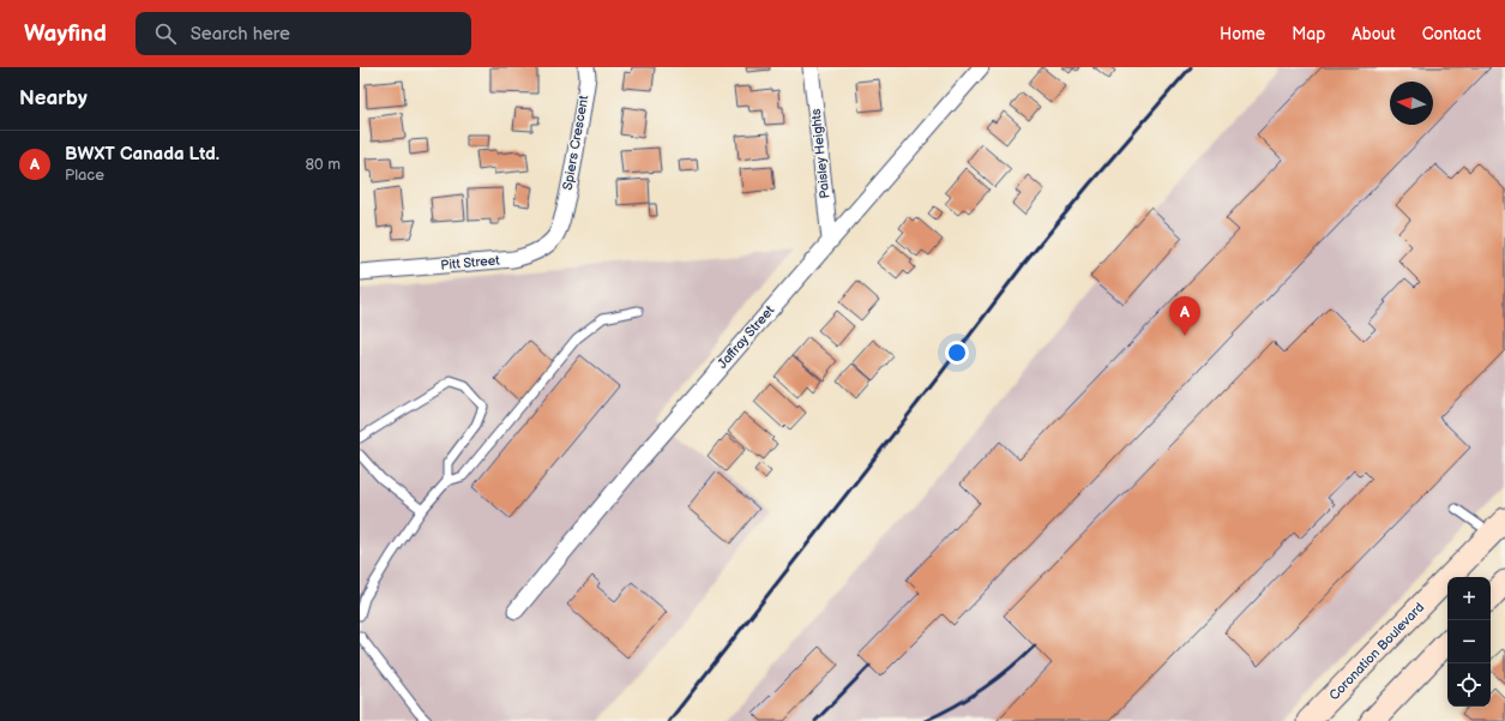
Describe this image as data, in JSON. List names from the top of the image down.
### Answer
{
  "streets": {
    "main road": ["Coronation Boulevard"],
    "street": [
      "Spiers Crescent",
      "Paisley Heights",
      "Pitt Street",
      "Jaffray Street"
    ]
  },
  "crossings": [
    ["Spiers Crescent", "Pitt Street"],
    ["Paisley Heights", "Jaffray Street"]
  ],
  "north": "left",
  "page": {
    "header": "Wayfind",
    "search": "Search here",
    "nav": [
      "Home",
      "Map",
      "About",
      "Contact"
    ],
    "heading": "Nearby",
    "list": [
      {
        "mark": "A",
        "name": "BWXT Canada Ltd.",
        "note": "Place",
        "value": "80 m"
      }
    ],
    "pins": "A",
    "map_buttons": ["+", "−"]
  }
}
